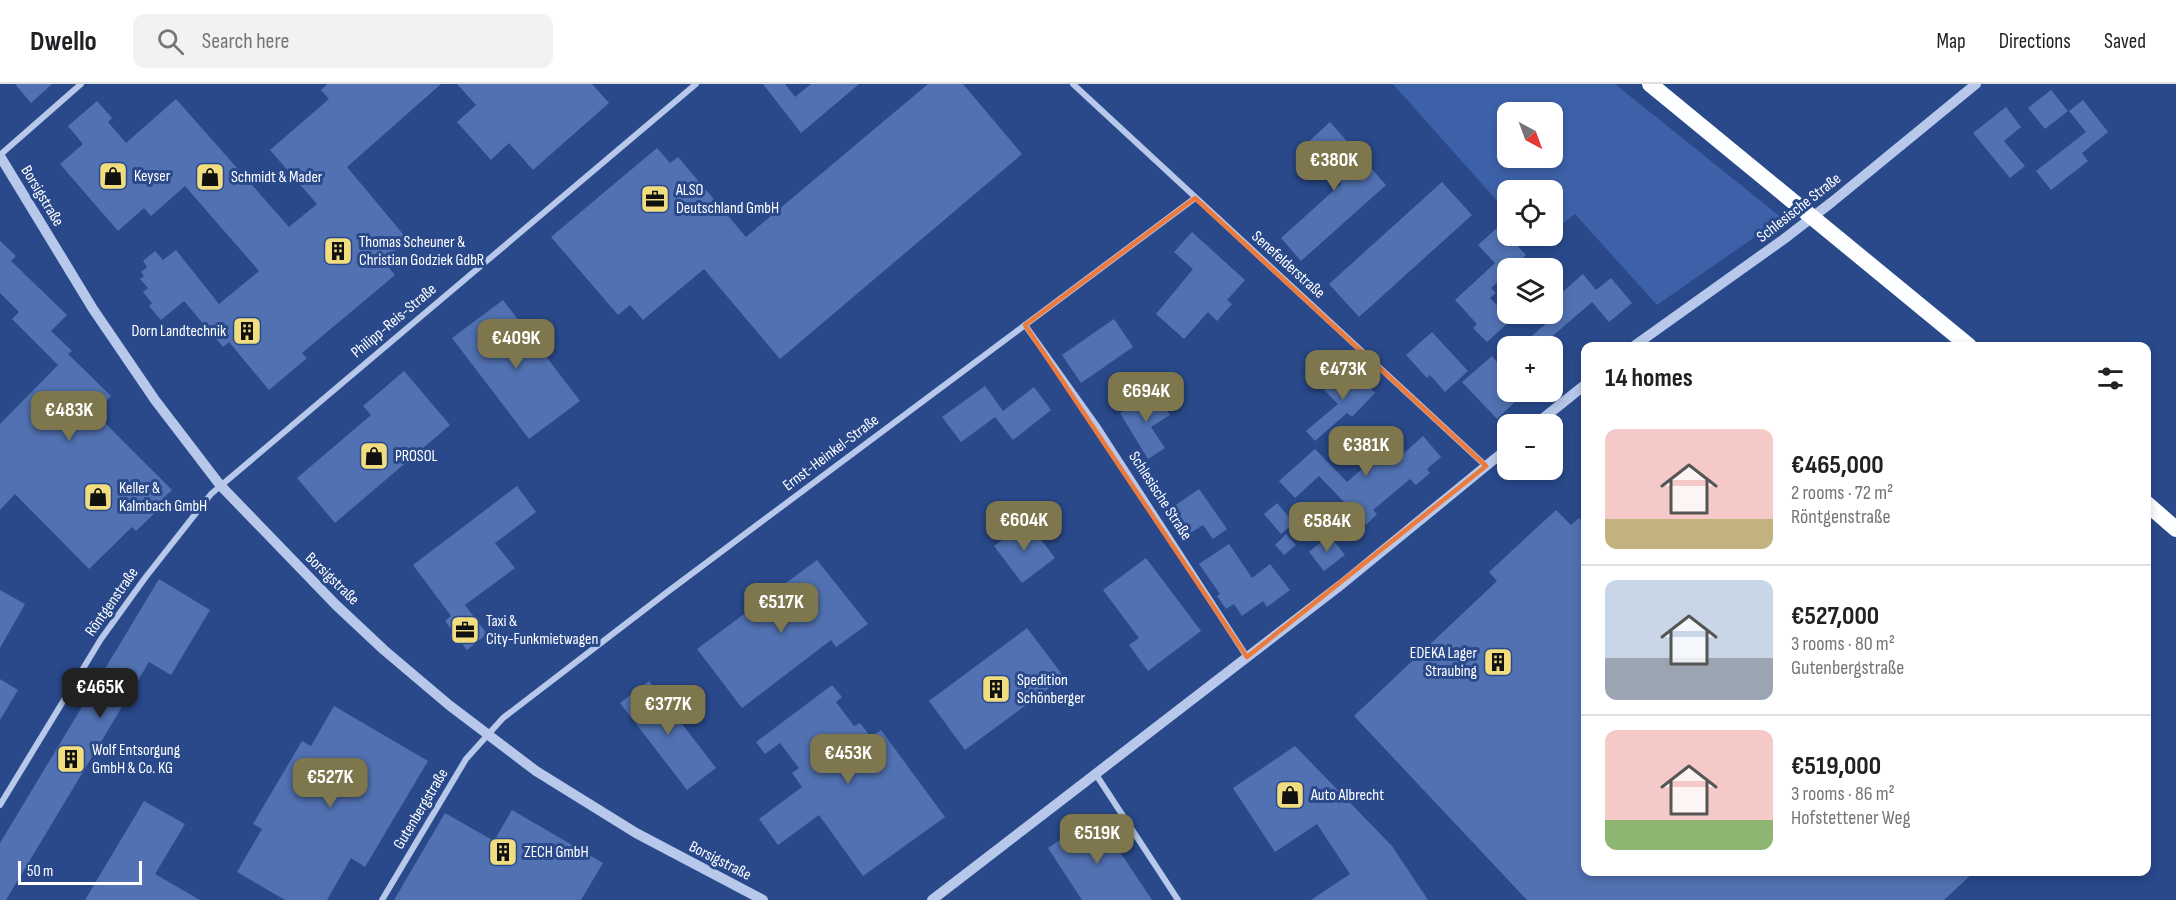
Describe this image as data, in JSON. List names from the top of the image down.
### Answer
{
  "streets": {
    "street": [
      "Borsigstraße",
      "Schlesische Straße",
      "Senefelderstraße",
      "Philipp-Reis-Straße",
      "Ernst-Heinkel-Straße",
      "Röntgenstraße",
      "Gutenbergstraße"
    ]
  },
  "crossings": [
    ["Borsigstraße", "Philipp-Reis-Straße"],
    ["Borsigstraße", "Ernst-Heinkel-Straße"],
    ["Borsigstraße", "Röntgenstraße"],
    ["Borsigstraße", "Gutenbergstraße"],
    ["Schlesische Straße", "Ernst-Heinkel-Straße"],
    ["Senefelderstraße", "Ernst-Heinkel-Straße"],
    ["Philipp-Reis-Straße", "Röntgenstraße"],
    ["Ernst-Heinkel-Straße", "Gutenbergstraße"]
  ],
  "places": {
    "shop": [
      "Keyser",
      "Schmidt & Mader",
      "PROSOL",
      "Keller & Kalmbach GmbH",
      "Auto Albrecht"
    ],
    "office": ["ALSO Deutschland GmbH", "Taxi & City-Funkmietwagen"],
    "building": [
      "Thomas Scheuner & Christian Godziek GdbR",
      "Dorn Landtechnik",
      "EDEKA Lager Straubing",
      "Spedition Schönberger",
      "Wolf Entsorgung GmbH & Co. KG",
      "ZECH GmbH"
    ]
  },
  "scale_bar": "50 m",
  "north": "bottom right",
  "page": {
    "header": "Dwello",
    "search": "Search here",
    "nav": ["Map", "Directions", "Saved"],
    "map_buttons": ["+", "−"],
    "price": [
      "€380K",
      "€409K",
      "€473K",
      "€694K",
      "€483K",
      "€381K",
      "€604K",
      "€584K",
      "€517K",
      "€465K",
      "€377K",
      "€453K",
      "€527K",
      "€519K"
    ],
    "heading": "14 homes",
    "list": [
      {
        "name": "€465,000",
        "note": "2 rooms · 72 m² · Röntgenstraße"
      },
      {
        "name": "€527,000",
        "note": "3 rooms · 80 m² · Gutenbergstraße"
      },
      {
        "name": "€519,000",
        "note": "3 rooms · 86 m² · Hofstettener Weg"
      }
    ],
    "scale": "50 m"
  }
}
